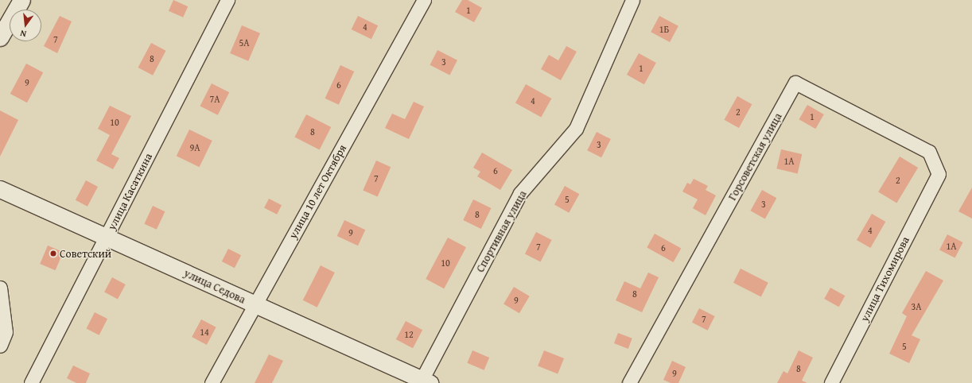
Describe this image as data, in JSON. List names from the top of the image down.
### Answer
{
  "streets": {
    "street": [
      "Горсоветская улица",
      "улица Касаткина",
      "улица 10 лет Октября",
      "Спортивная улица",
      "улица Тихомирова",
      "улица Седова"
    ]
  },
  "crossings": [
    ["Горсоветская улица", "улица Тихомирова"],
    ["улица Касаткина", "улица Седова"],
    ["улица 10 лет Октября", "улица Седова"],
    ["Спортивная улица", "улица Седова"]
  ],
  "places": ["Советский"],
  "house_numbers": [
    "1",
    "4",
    "1Б",
    "7",
    "5А",
    "8",
    "3",
    "1",
    "9",
    "6",
    "7А",
    "4",
    "2",
    "1",
    "10",
    "8",
    "3",
    "9А",
    "1А",
    "6",
    "7",
    "2",
    "5",
    "3",
    "8",
    "4",
    "9",
    "1А",
    "7",
    "6",
    "10",
    "8",
    "9",
    "3А",
    "7",
    "14",
    "12",
    "5",
    "8",
    "9"
  ],
  "north": "bottom"
}
